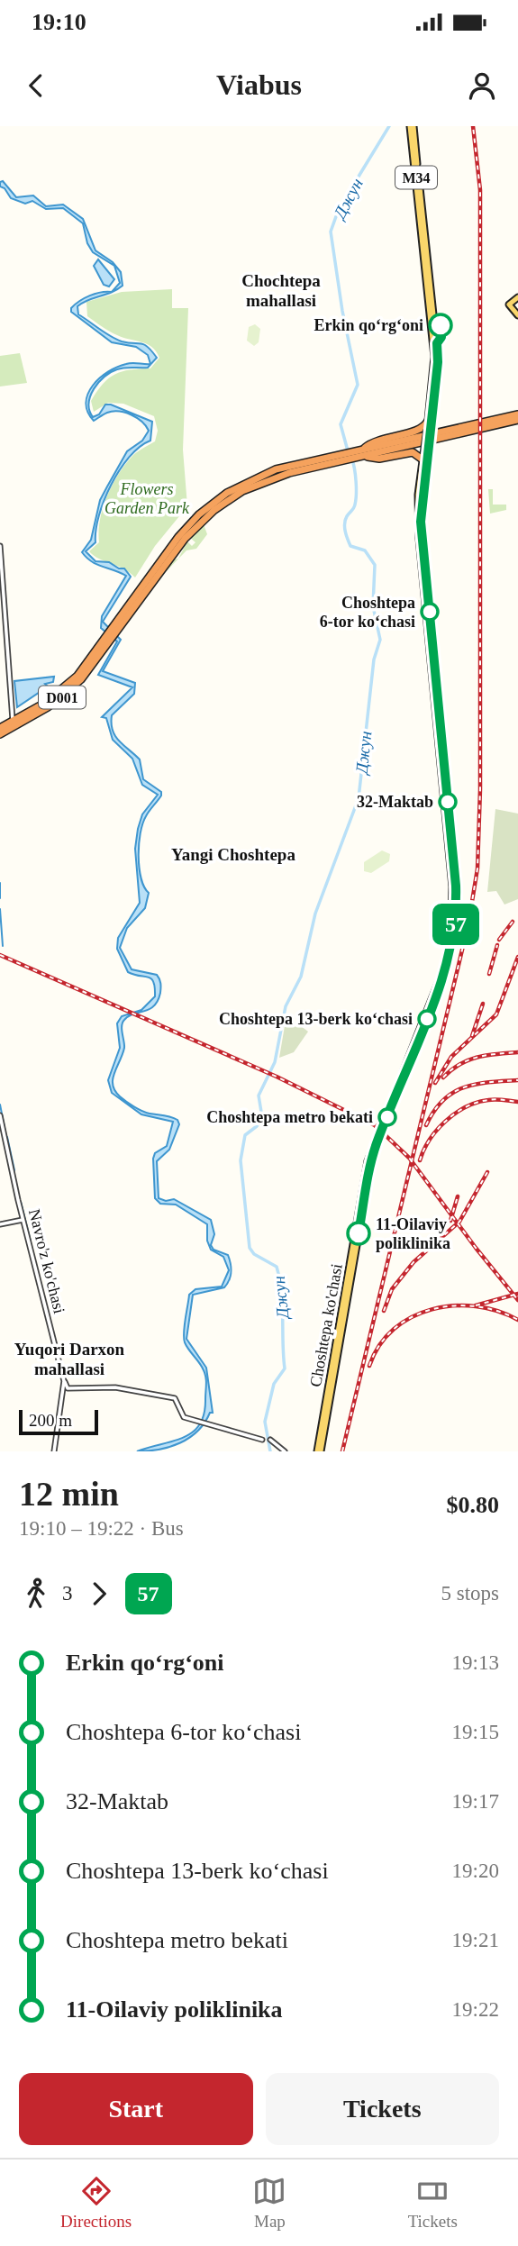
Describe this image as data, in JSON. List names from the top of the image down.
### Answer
{
  "streets": {
    "highway": ["D001"],
    "main road": ["M34", "Choshtepa ko'chasi"],
    "street": ["Navro'z ko'chasi"]
  },
  "districts": ["Chochtepa mahallasi", "Yangi Choshtepa", "Yuqori Darxon mahallasi"],
  "water": ["Джун"],
  "parks": ["Flowers Garden Park"],
  "places": [
    "Erkin qoʻrgʻoni",
    "Choshtepa 6-tor koʻchasi",
    "32-Maktab",
    "Choshtepa 13-berk koʻchasi",
    "Choshtepa metro bekati",
    "11-Oilaviy poliklinika"
  ],
  "lines": ["bus line 57"],
  "scale_bar": "200 m",
  "page": {
    "status": "19:10",
    "header": "Viabus",
    "on_map": "57",
    "scale": "200 m",
    "heading": ["12 min", "19:10 – 19:22 · Bus", "$0.80"],
    "legs": ["3", "57", "5 stops"],
    "list": [
      {
        "name": "Erkin qoʻrgʻoni",
        "value": "19:13"
      },
      {
        "name": "Choshtepa 6-tor koʻchasi",
        "value": "19:15"
      },
      {
        "name": "32-Maktab",
        "value": "19:17"
      },
      {
        "name": "Choshtepa 13-berk koʻchasi",
        "value": "19:20"
      },
      {
        "name": "Choshtepa metro bekati",
        "value": "19:21"
      },
      {
        "name": "11-Oilaviy poliklinika",
        "value": "19:22"
      }
    ],
    "buttons": ["Start", "Tickets"],
    "tabs": ["Directions", "Map", "Tickets"]
  }
}
